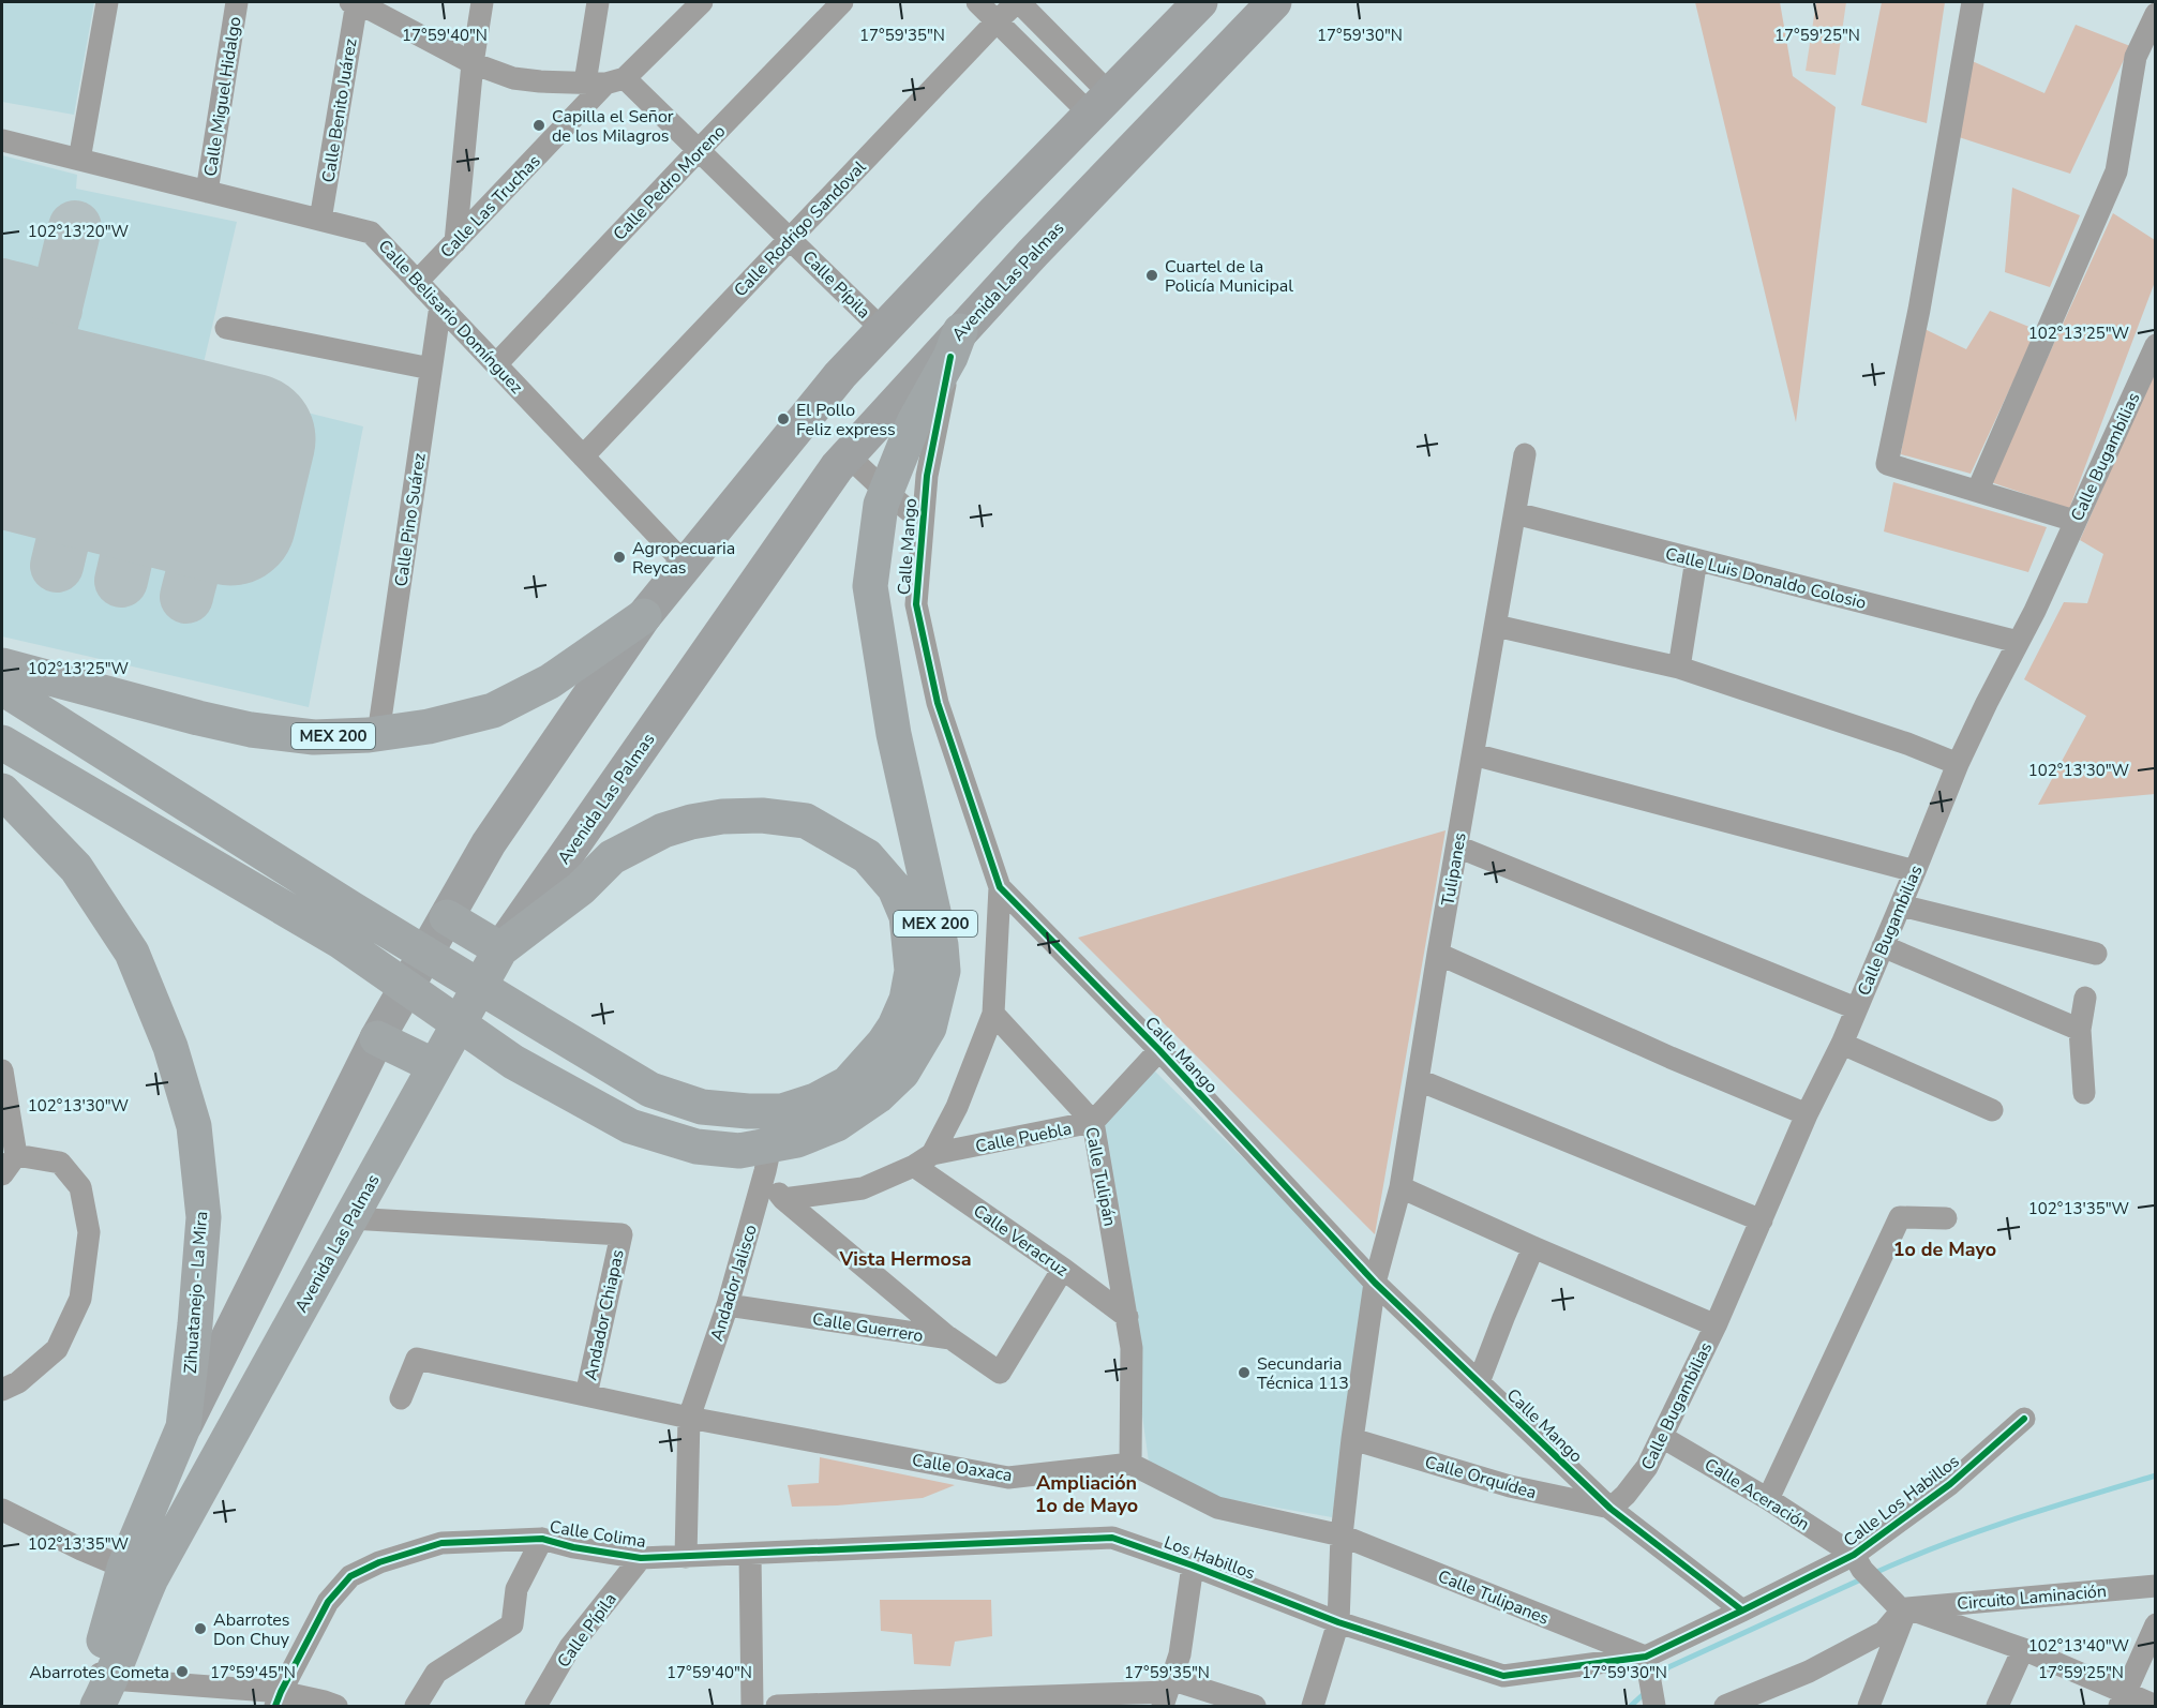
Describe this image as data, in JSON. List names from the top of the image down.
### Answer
{
  "streets": {
    "highway": ["Avenida Las Palmas", "MEX 200", "Zihuatanejo - La Mira"],
    "street": [
      "Calle Miguel Hidalgo",
      "Calle Benito Juárez",
      "Calle Pedro Moreno",
      "Calle Las Truchas",
      "Calle Rodrigo Sandoval",
      "Calle Pípila",
      "Calle Belisario Domínguez",
      "Calle Bugambilias",
      "Calle Pino Suárez",
      "Calle Mango",
      "Calle Luis Donaldo Colosio",
      "Tulipanes",
      "Calle Puebla",
      "Calle Tulipán",
      "Calle Veracruz",
      "Andador Jalisco",
      "Andador Chiapas",
      "Calle Guerrero",
      "Calle Oaxaca",
      "Calle Orquídea",
      "Calle Aceración",
      "Calle Los Habillos",
      "Calle Colima",
      "Los Habillos",
      "Calle Tulipanes",
      "Circuito Laminación"
    ]
  },
  "crossings": [
    ["Calle Miguel Hidalgo", "Calle Belisario Domínguez"],
    ["Calle Benito Juárez", "Calle Belisario Domínguez"],
    ["Calle Pedro Moreno", "Calle Pípila"],
    ["Calle Pedro Moreno", "Calle Belisario Domínguez"],
    ["Calle Las Truchas", "Calle Pípila"],
    ["Calle Las Truchas", "Calle Belisario Domínguez"],
    ["Calle Rodrigo Sandoval", "Calle Pípila"],
    ["Calle Rodrigo Sandoval", "Calle Belisario Domínguez"],
    ["Avenida Las Palmas", "Calle Pípila"],
    ["Avenida Las Palmas", "Calle Belisario Domínguez"],
    ["Avenida Las Palmas", "Calle Mango"],
    ["Avenida Las Palmas", "MEX 200"],
    ["Avenida Las Palmas", "Zihuatanejo - La Mira"],
    ["Avenida Las Palmas", "Andador Chiapas"],
    ["Calle Pípila", "Calle Colima"],
    ["Calle Belisario Domínguez", "Calle Pino Suárez"],
    ["Calle Bugambilias", "Calle Mango"],
    ["Calle Bugambilias", "Calle Luis Donaldo Colosio"],
    ["Calle Bugambilias", "Calle Orquídea"],
    ["Calle Bugambilias", "Calle Aceración"],
    ["Calle Pino Suárez", "MEX 200"],
    ["Calle Mango", "MEX 200"],
    ["Calle Mango", "Tulipanes"],
    ["Calle Mango", "Calle Puebla"],
    ["Calle Mango", "Calle Orquídea"],
    ["Calle Mango", "Calle Los Habillos"],
    ["Calle Luis Donaldo Colosio", "Tulipanes"],
    ["MEX 200", "Andador Jalisco"],
    ["Calle Puebla", "Calle Tulipán"],
    ["Calle Puebla", "Calle Veracruz"],
    ["Calle Tulipán", "Calle Veracruz"],
    ["Calle Tulipán", "Calle Oaxaca"],
    ["Calle Veracruz", "Calle Guerrero"],
    ["Andador Jalisco", "Calle Guerrero"],
    ["Andador Jalisco", "Calle Oaxaca"],
    ["Andador Jalisco", "Calle Colima"],
    ["Calle Aceración", "Calle Los Habillos"],
    ["Calle Aceración", "Circuito Laminación"],
    ["Calle Los Habillos", "Los Habillos"],
    ["Calle Los Habillos", "Calle Tulipanes"],
    ["Calle Colima", "Los Habillos"],
    ["Los Habillos", "Calle Tulipanes"]
  ],
  "districts": ["1o de Mayo", "Vista Hermosa", "Ampliación 1o de Mayo"],
  "places": [
    "Capilla el Señor de los Milagros",
    "Cuartel de la Policía Municipal",
    "El Pollo Feliz express",
    "Agropecuaria Reycas",
    "Secundaria Técnica 113",
    "Abarrotes Don Chuy",
    "Abarrotes Cometa"
  ],
  "coordinates": [
    "17°59'40\"N",
    "17°59'35\"N",
    "17°59'30\"N",
    "17°59'25\"N",
    "102°13'20\"W",
    "102°13'25\"W",
    "102°13'30\"W",
    "102°13'35\"W",
    "102°13'40\"W",
    "17°59'45\"N"
  ]
}
